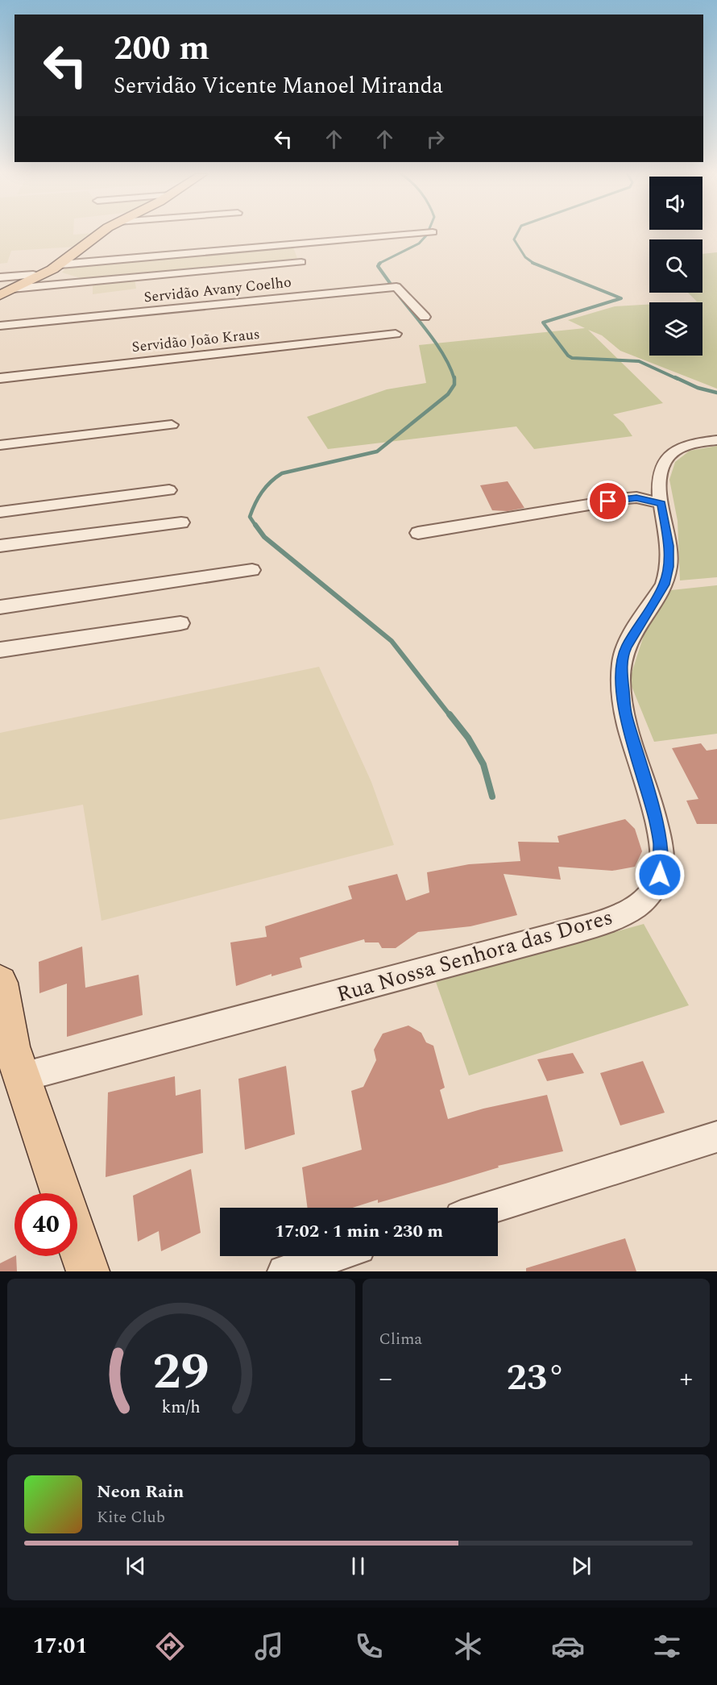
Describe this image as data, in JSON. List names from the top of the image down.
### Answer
{
  "streets": {
    "street": ["Servidão Avany Coelho", "Servidão João Kraus", "Rua Nossa Senhora das Dores"]
  },
  "page": {
    "turn": ["200 m", "Servidão Vicente Manoel Miranda"],
    "limit": "40",
    "trip": "17:02 · 1 min · 230 m",
    "tile": "Clima",
    "heat": ["−", "23°", "+"],
    "song": ["Neon Rain", "Kite Club"],
    "tabs": "17:01",
    "gauge": ["29", "km/h"]
  }
}
